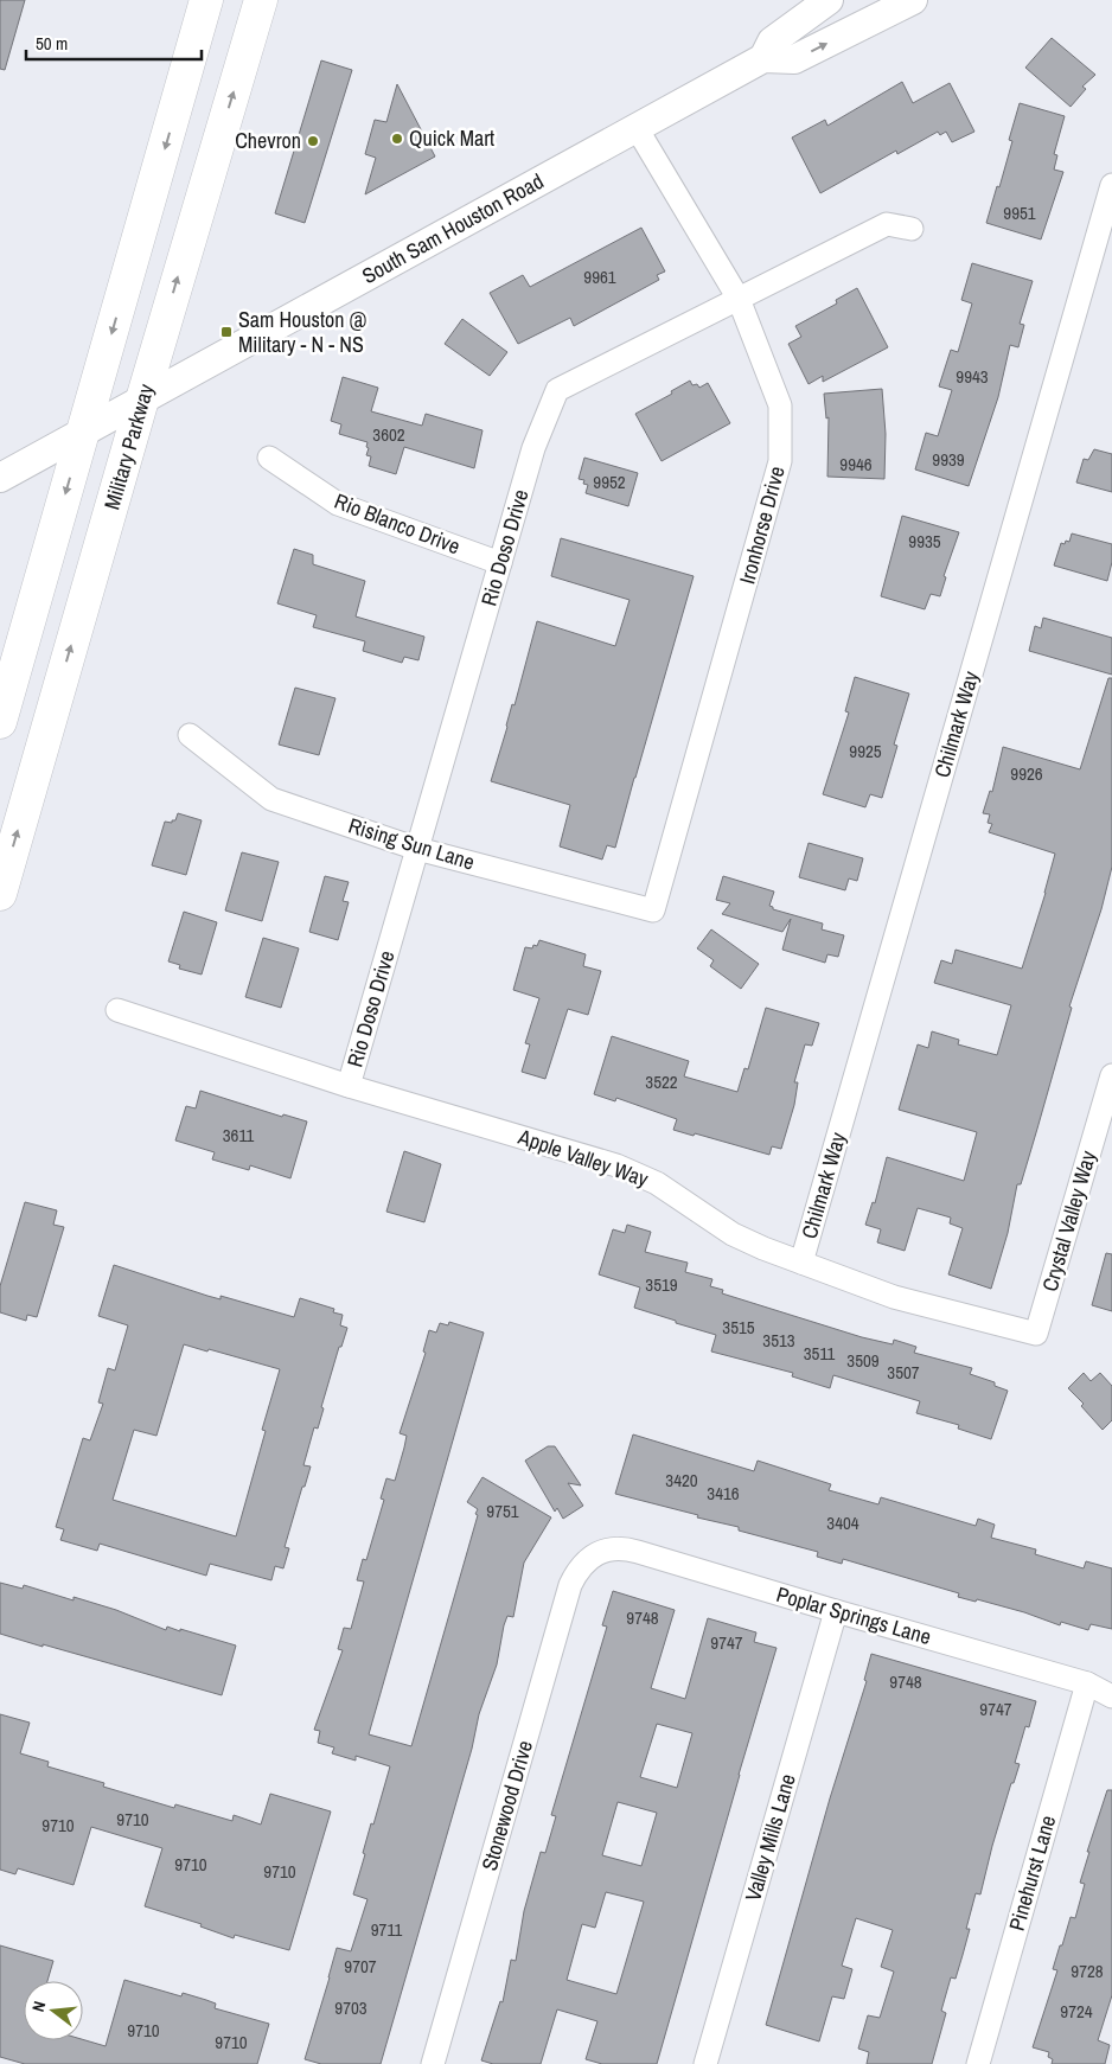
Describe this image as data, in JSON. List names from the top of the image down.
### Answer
{
  "streets": {
    "main road": ["Military Parkway"],
    "street": [
      "South Sam Houston Road",
      "Rio Blanco Drive",
      "Ironhorse Drive",
      "Rio Doso Drive",
      "Chilmark Way",
      "Rising Sun Lane",
      "Apple Valley Way",
      "Crystal Valley Way",
      "Poplar Springs Lane",
      "Stonewood Drive",
      "Valley Mills Lane",
      "Pinehurst Lane"
    ]
  },
  "crossings": [
    ["South Sam Houston Road", "Military Parkway"],
    ["South Sam Houston Road", "Ironhorse Drive"],
    ["Rio Blanco Drive", "Rio Doso Drive"],
    ["Ironhorse Drive", "Rio Doso Drive"],
    ["Ironhorse Drive", "Rising Sun Lane"],
    ["Rio Doso Drive", "Rising Sun Lane"],
    ["Rio Doso Drive", "Apple Valley Way"],
    ["Chilmark Way", "Apple Valley Way"],
    ["Apple Valley Way", "Crystal Valley Way"],
    ["Poplar Springs Lane", "Stonewood Drive"],
    ["Poplar Springs Lane", "Valley Mills Lane"],
    ["Poplar Springs Lane", "Pinehurst Lane"]
  ],
  "places": {
    "other": ["Quick Mart", "Chevron"],
    "transit": ["Sam Houston @ Military - N - NS"]
  },
  "house_numbers": [
    "9951",
    "9961",
    "9943",
    "3602",
    "9939",
    "9946",
    "9952",
    "9935",
    "9925",
    "9926",
    "3522",
    "3611",
    "3519",
    "3515",
    "3513",
    "3511",
    "3509",
    "3507",
    "3420",
    "3416",
    "9751",
    "3404",
    "9748",
    "9747",
    "9748",
    "9747",
    "9710",
    "9710",
    "9710",
    "9710",
    "9711",
    "9707",
    "9728",
    "9703",
    "9724",
    "9710",
    "9710"
  ],
  "scale_bar": "50 m",
  "north": "left"
}
